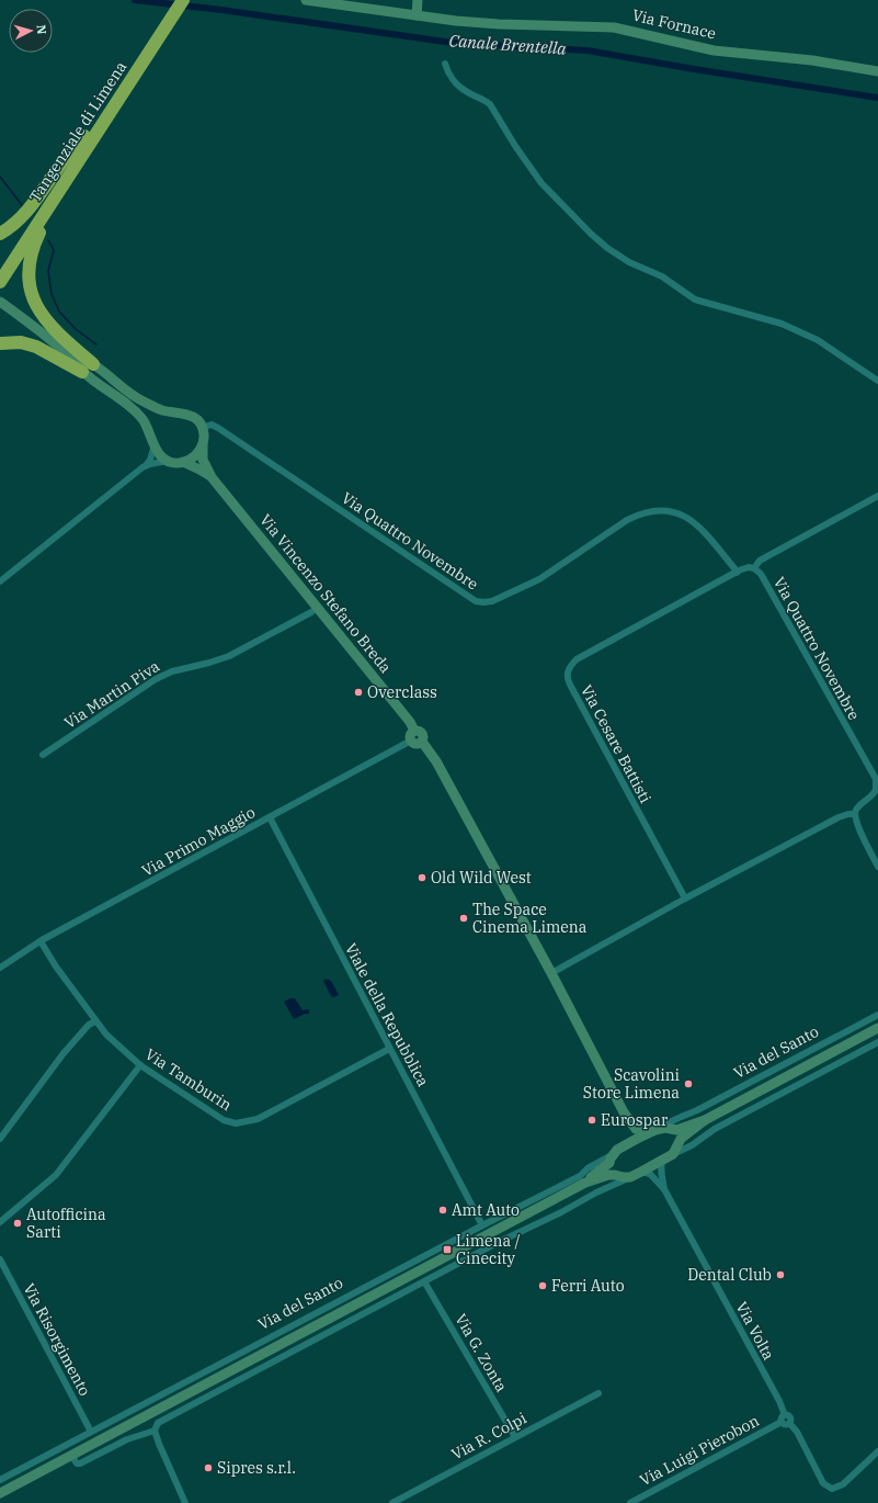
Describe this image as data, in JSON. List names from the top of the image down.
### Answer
{
  "streets": {
    "highway": ["Tangenziale di Limena"],
    "street": [
      "Via Fornace",
      "Via Quattro Novembre",
      "Via Vincenzo Stefano Breda",
      "Via Martin Piva",
      "Via Cesare Battisti",
      "Via Primo Maggio",
      "Viale della Repubblica",
      "Via del Santo",
      "Via Tamburin",
      "Via Volta",
      "Via Risorgimento",
      "Via G. Zonta",
      "Via R. Colpi",
      "Via Luigi Pierobon"
    ]
  },
  "crossings": [
    ["Via Quattro Novembre", "Via Vincenzo Stefano Breda"],
    ["Via Quattro Novembre", "Via Cesare Battisti"],
    ["Via Vincenzo Stefano Breda", "Via Martin Piva"],
    ["Via Vincenzo Stefano Breda", "Via Primo Maggio"],
    ["Via Vincenzo Stefano Breda", "Via del Santo"],
    ["Via Primo Maggio", "Viale della Repubblica"],
    ["Via Primo Maggio", "Via Tamburin"],
    ["Viale della Repubblica", "Via del Santo"],
    ["Viale della Repubblica", "Via Tamburin"],
    ["Via del Santo", "Via Risorgimento"],
    ["Via Volta", "Via Luigi Pierobon"],
    ["Via G. Zonta", "Via R. Colpi"]
  ],
  "water": ["Canale Brentella"],
  "places": {
    "other": [
      "Overclass",
      "Old Wild West",
      "The Space Cinema Limena",
      "Scavolini Store Limena",
      "Eurospar",
      "Amt Auto",
      "Autofficina Sarti",
      "Dental Club",
      "Ferri Auto",
      "Sipres s.r.l."
    ],
    "transit": ["Limena / Cinecity"]
  },
  "north": "right"
}
